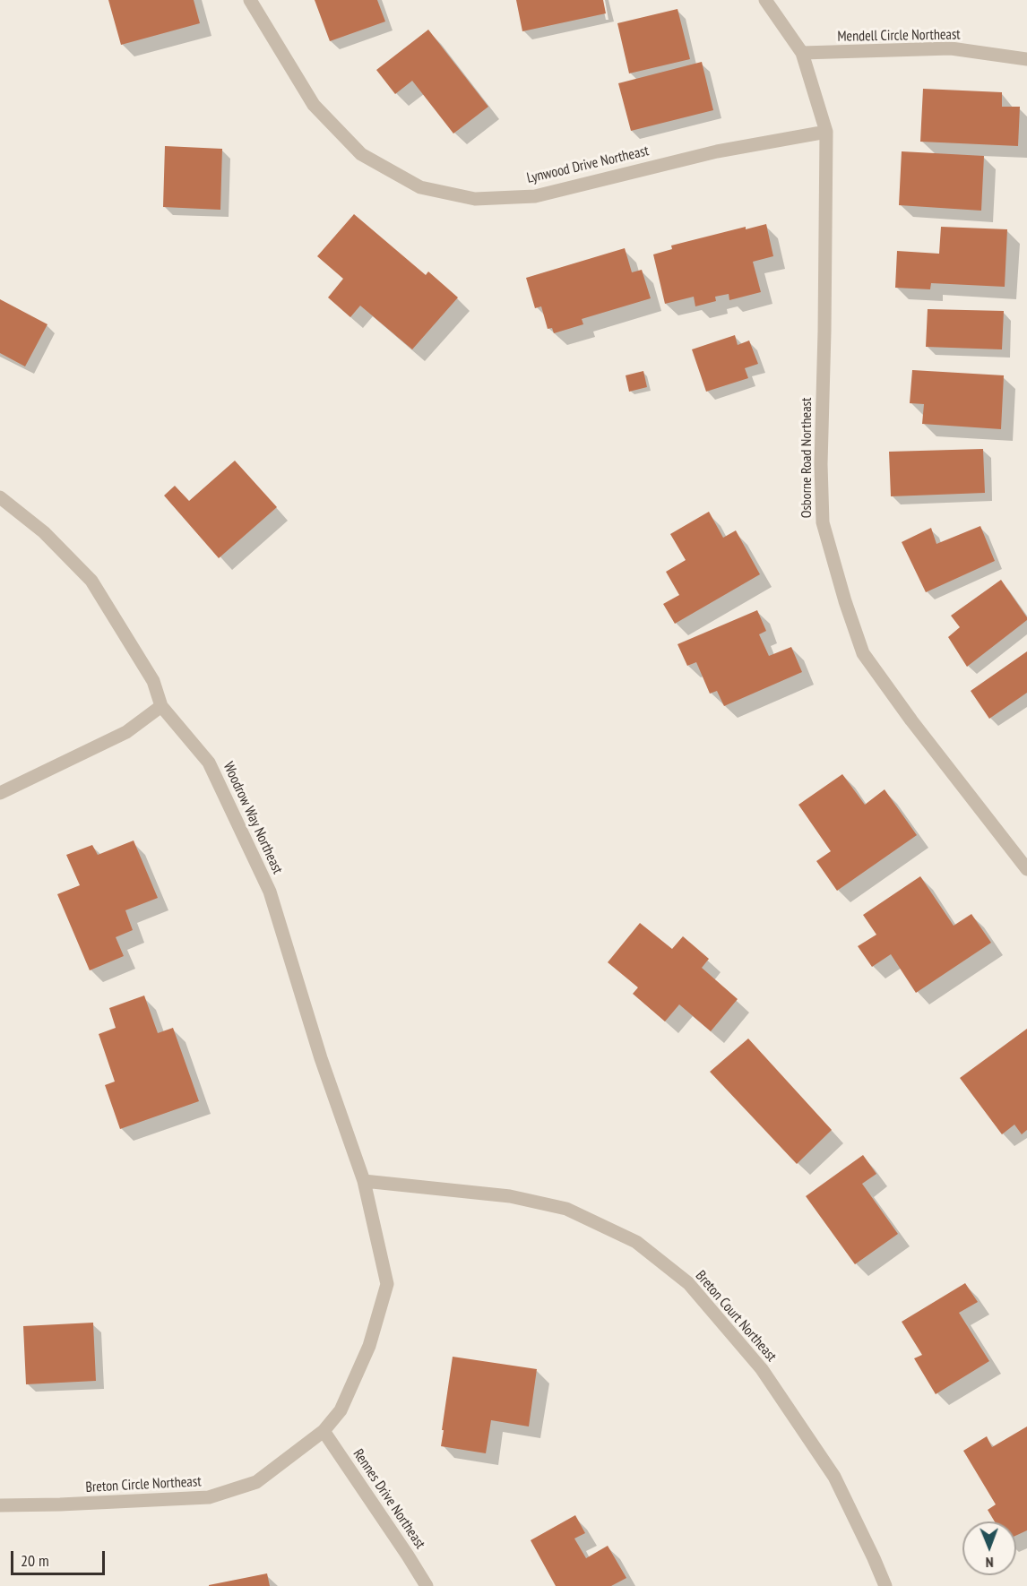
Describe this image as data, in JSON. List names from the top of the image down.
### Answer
{
  "streets": {
    "street": [
      "Mendell Circle Northeast",
      "Lynwood Drive Northeast",
      "Osborne Road Northeast",
      "Woodrow Way Northeast",
      "Breton Court Northeast",
      "Breton Circle Northeast",
      "Rennes Drive Northeast"
    ]
  },
  "crossings": [
    ["Mendell Circle Northeast", "Osborne Road Northeast"],
    ["Lynwood Drive Northeast", "Osborne Road Northeast"],
    ["Woodrow Way Northeast", "Breton Court Northeast"],
    ["Woodrow Way Northeast", "Breton Circle Northeast"],
    ["Breton Court Northeast", "Breton Circle Northeast"],
    ["Breton Circle Northeast", "Rennes Drive Northeast"]
  ],
  "scale_bar": "20 m",
  "north": "bottom"
}
